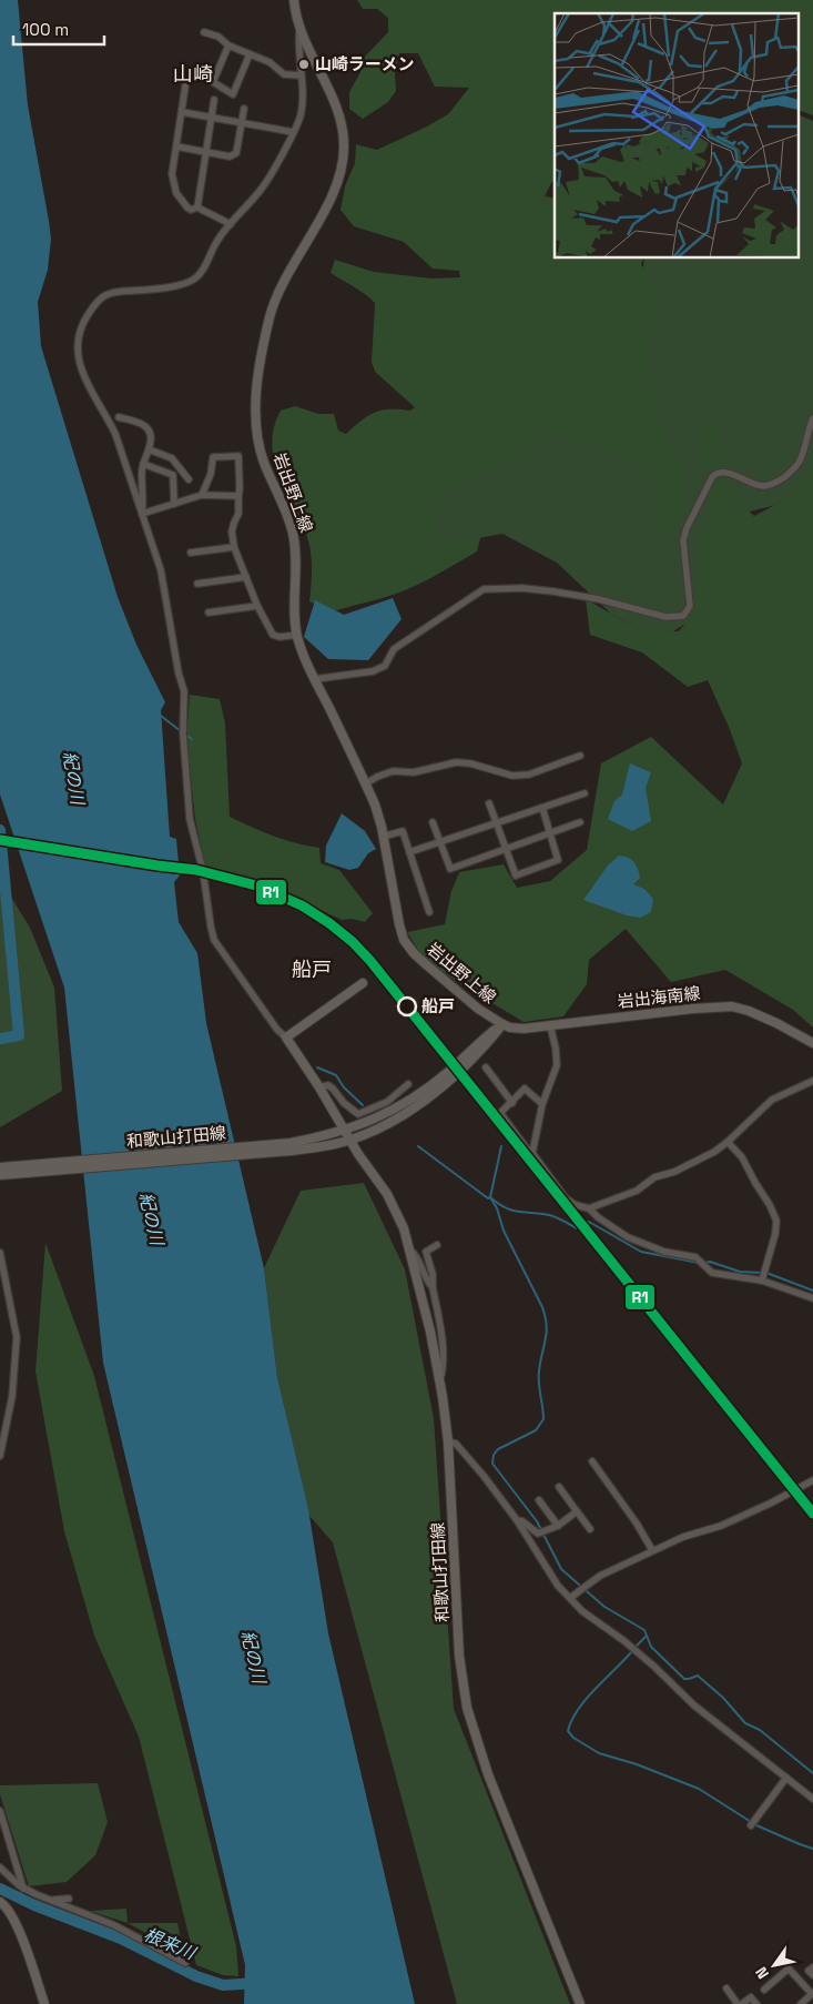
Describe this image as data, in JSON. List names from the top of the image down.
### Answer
{
  "streets": {
    "main road": ["岩出野上線", "岩出海南線", "和歌山打田線"]
  },
  "crossings": [
    ["岩出野上線", "岩出海南線"],
    ["岩出野上線", "和歌山打田線"]
  ],
  "districts": ["山崎", "船戸"],
  "water": ["紀の川", "根来川"],
  "places": ["山崎ラーメン", "船戸"],
  "lines": ["transit line R1"],
  "scale_bar": "100 m",
  "north": "bottom left"
}
